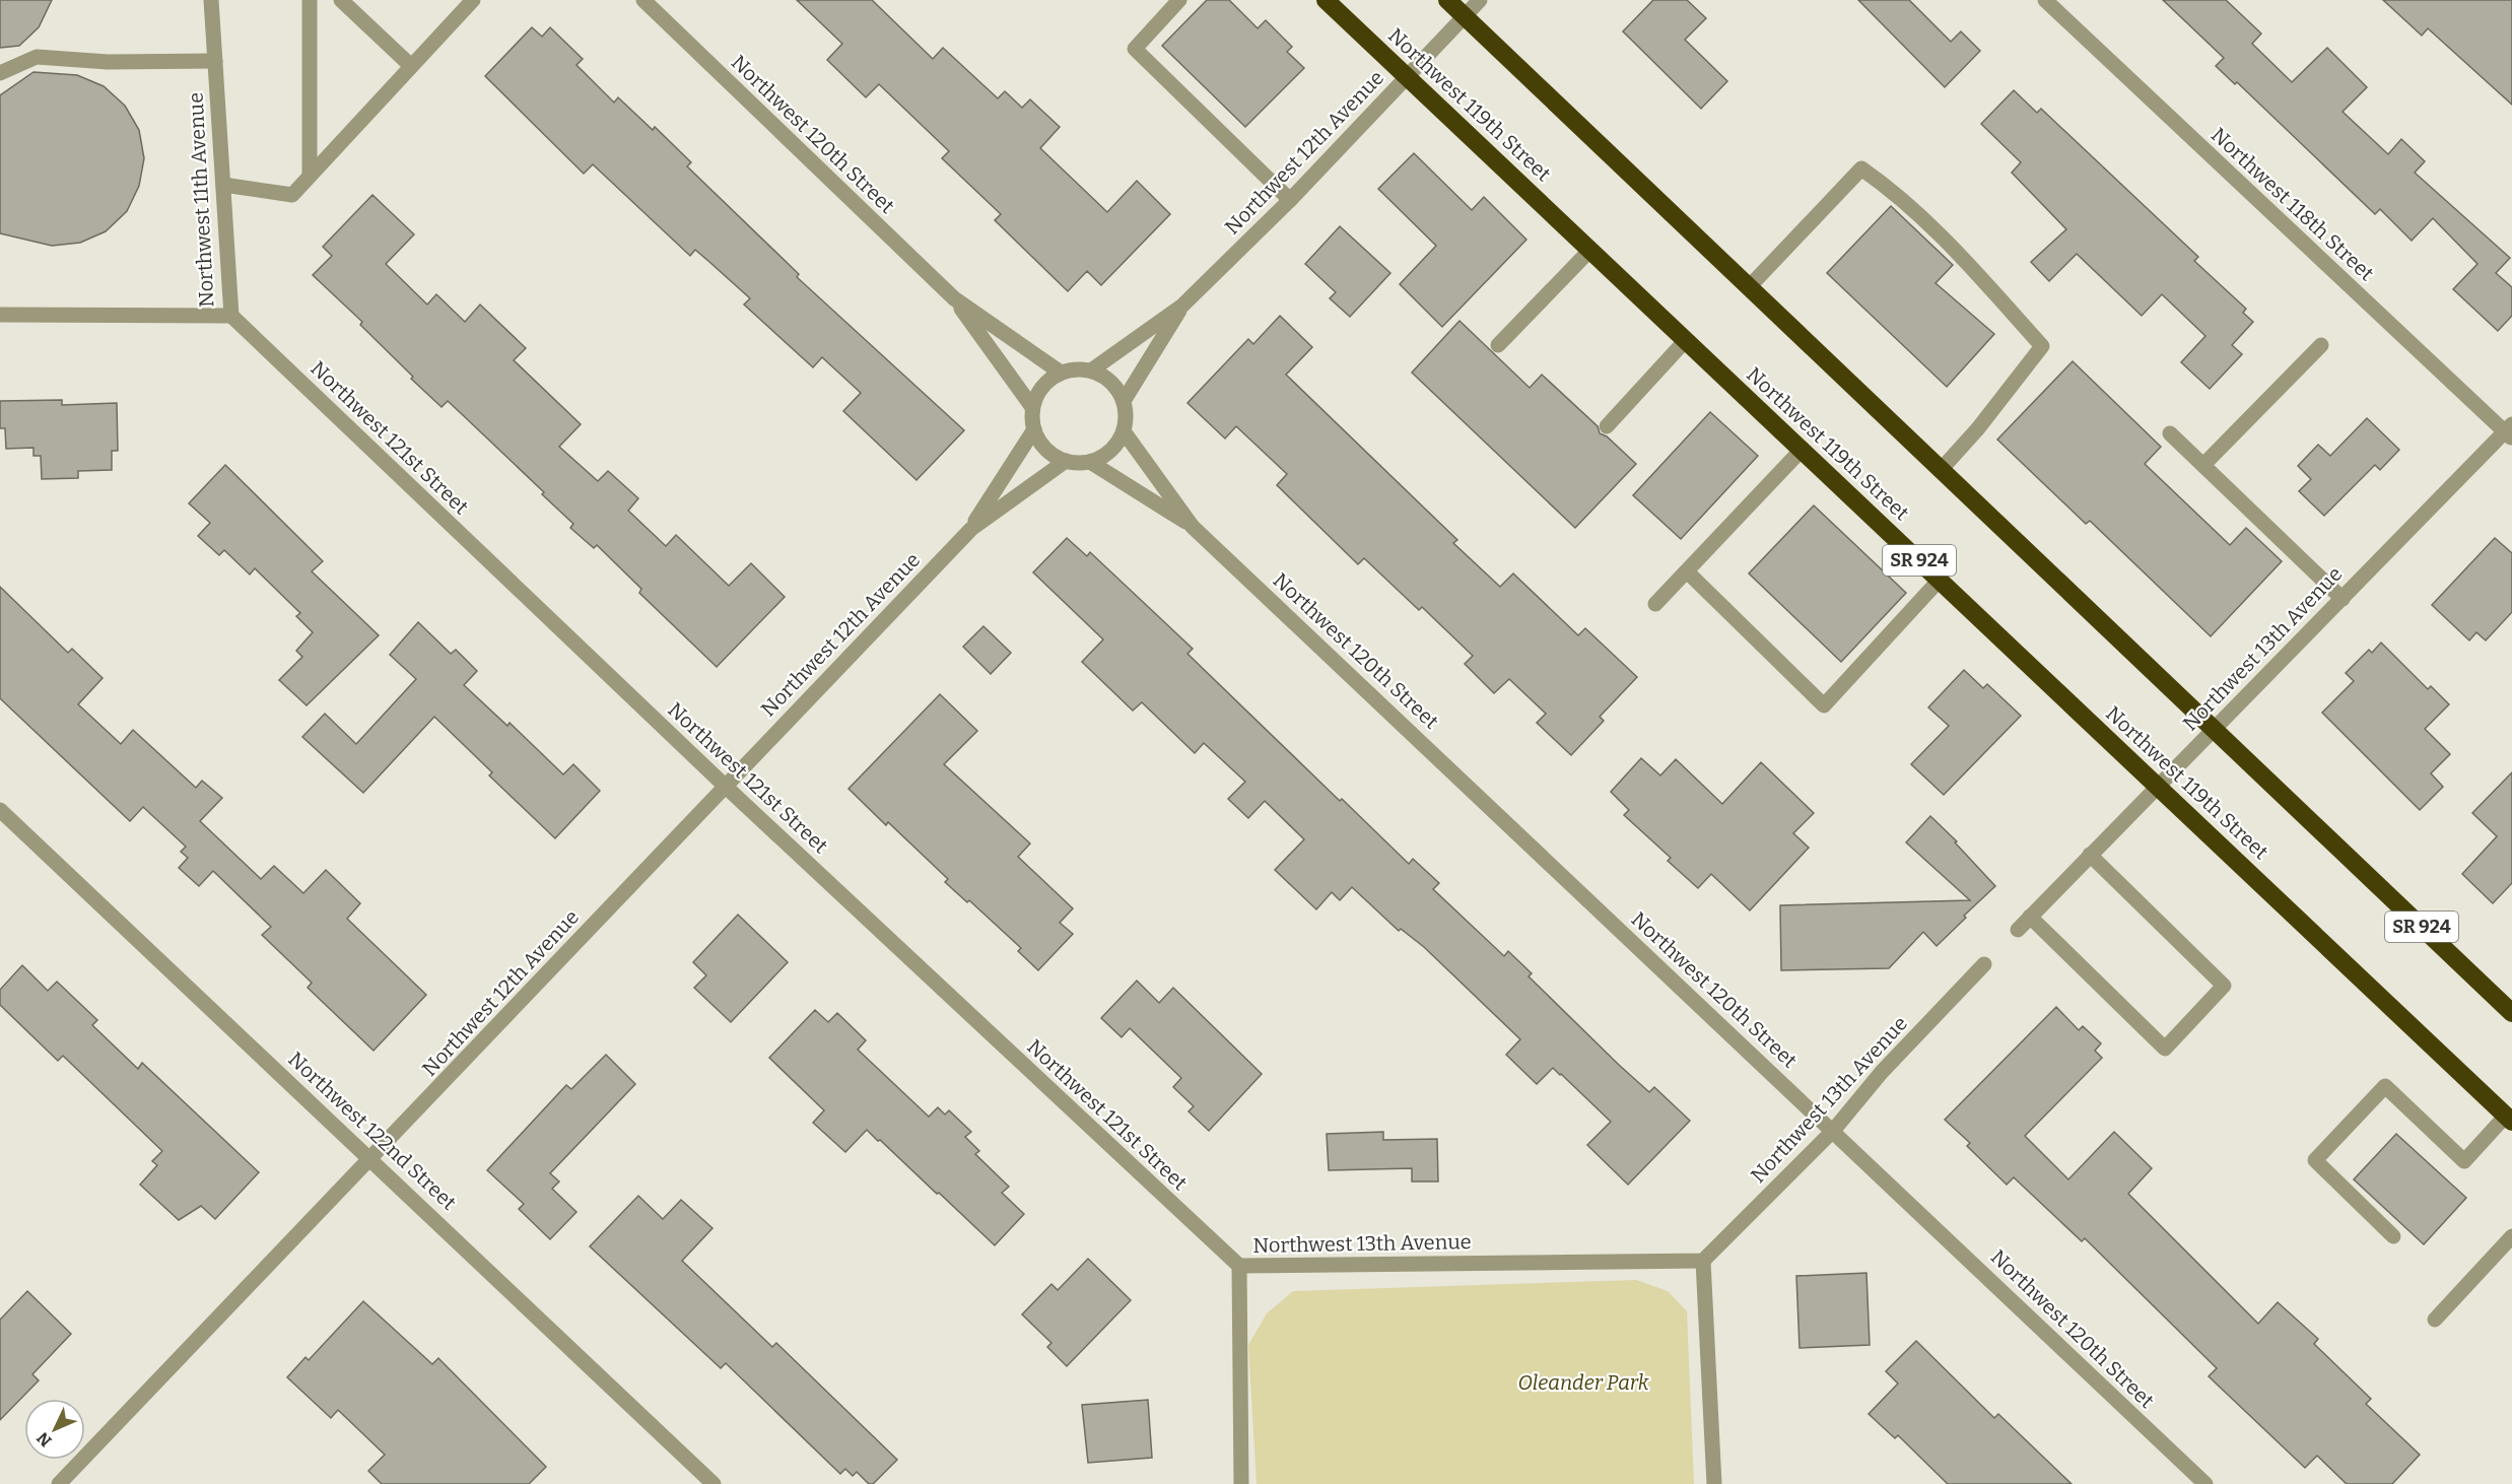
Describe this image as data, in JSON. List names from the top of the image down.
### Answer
{
  "streets": {
    "highway": ["Northwest 119th Street", "SR 924"],
    "street": [
      "Northwest 120th Street",
      "Northwest 12th Avenue",
      "Northwest 11th Avenue",
      "Northwest 118th Street",
      "Northwest 121st Street",
      "Northwest 13th Avenue",
      "Northwest 122nd Street"
    ]
  },
  "crossings": [
    ["Northwest 119th Street", "Northwest 12th Avenue"],
    ["Northwest 119th Street", "Northwest 13th Avenue"],
    ["Northwest 120th Street", "Northwest 12th Avenue"],
    ["Northwest 120th Street", "Northwest 13th Avenue"],
    ["Northwest 12th Avenue", "Northwest 121st Street"],
    ["Northwest 12th Avenue", "SR 924"],
    ["Northwest 12th Avenue", "Northwest 122nd Street"],
    ["Northwest 11th Avenue", "Northwest 121st Street"],
    ["Northwest 118th Street", "Northwest 13th Avenue"],
    ["Northwest 121st Street", "Northwest 13th Avenue"],
    ["SR 924", "Northwest 13th Avenue"]
  ],
  "parks": ["Oleander Park"],
  "north": "bottom left"
}
